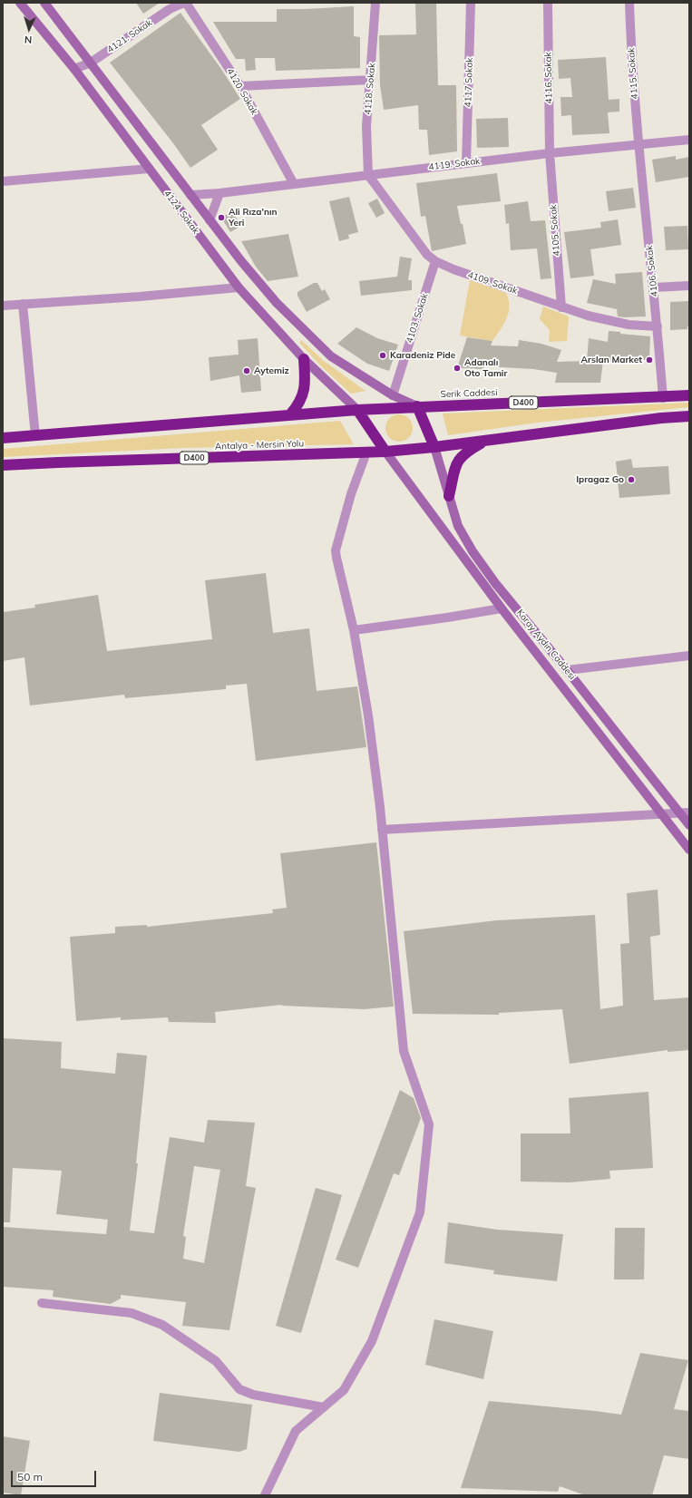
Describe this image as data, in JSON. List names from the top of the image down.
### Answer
{
  "streets": {
    "highway": ["Serik Caddesi", "D400", "Antalya - Mersin Yolu"],
    "main road": ["4124. Sokak", "Koray Aydın Caddesi"],
    "street": [
      "4121. Sokak",
      "4115. Sokak",
      "4116. Sokak",
      "4117 Sokak",
      "4118. Sokak",
      "4120. Sokak",
      "4119. Sokak",
      "4105. Sokak",
      "4106. Sokak",
      "4109. Sokak",
      "4103. Sokak"
    ]
  },
  "crossings": [
    ["4121. Sokak", "4120. Sokak"],
    ["4121. Sokak", "4124. Sokak"],
    ["4115. Sokak", "4119. Sokak"],
    ["4115. Sokak", "4106. Sokak"],
    ["4116. Sokak", "4119. Sokak"],
    ["4116. Sokak", "4105. Sokak"],
    ["4117 Sokak", "4119. Sokak"],
    ["4118. Sokak", "4119. Sokak"],
    ["4118. Sokak", "4109. Sokak"],
    ["4120. Sokak", "4119. Sokak"],
    ["4119. Sokak", "4105. Sokak"],
    ["4119. Sokak", "4106. Sokak"],
    ["4119. Sokak", "4109. Sokak"],
    ["4124. Sokak", "Serik Caddesi"],
    ["4124. Sokak", "D400"],
    ["4105. Sokak", "4109. Sokak"],
    ["4106. Sokak", "4109. Sokak"],
    ["4106. Sokak", "Serik Caddesi"],
    ["4109. Sokak", "4103. Sokak"],
    ["Serik Caddesi", "D400"],
    ["D400", "Antalya - Mersin Yolu"],
    ["D400", "Koray Aydın Caddesi"]
  ],
  "places": [
    "Ali Rıza'nın Yeri",
    "Karadeniz Pide",
    "Arslan Market",
    "Adanalı Oto Tamir",
    "Aytemiz",
    "Ipragaz Go"
  ],
  "scale_bar": "50 m",
  "north": "bottom"
}
